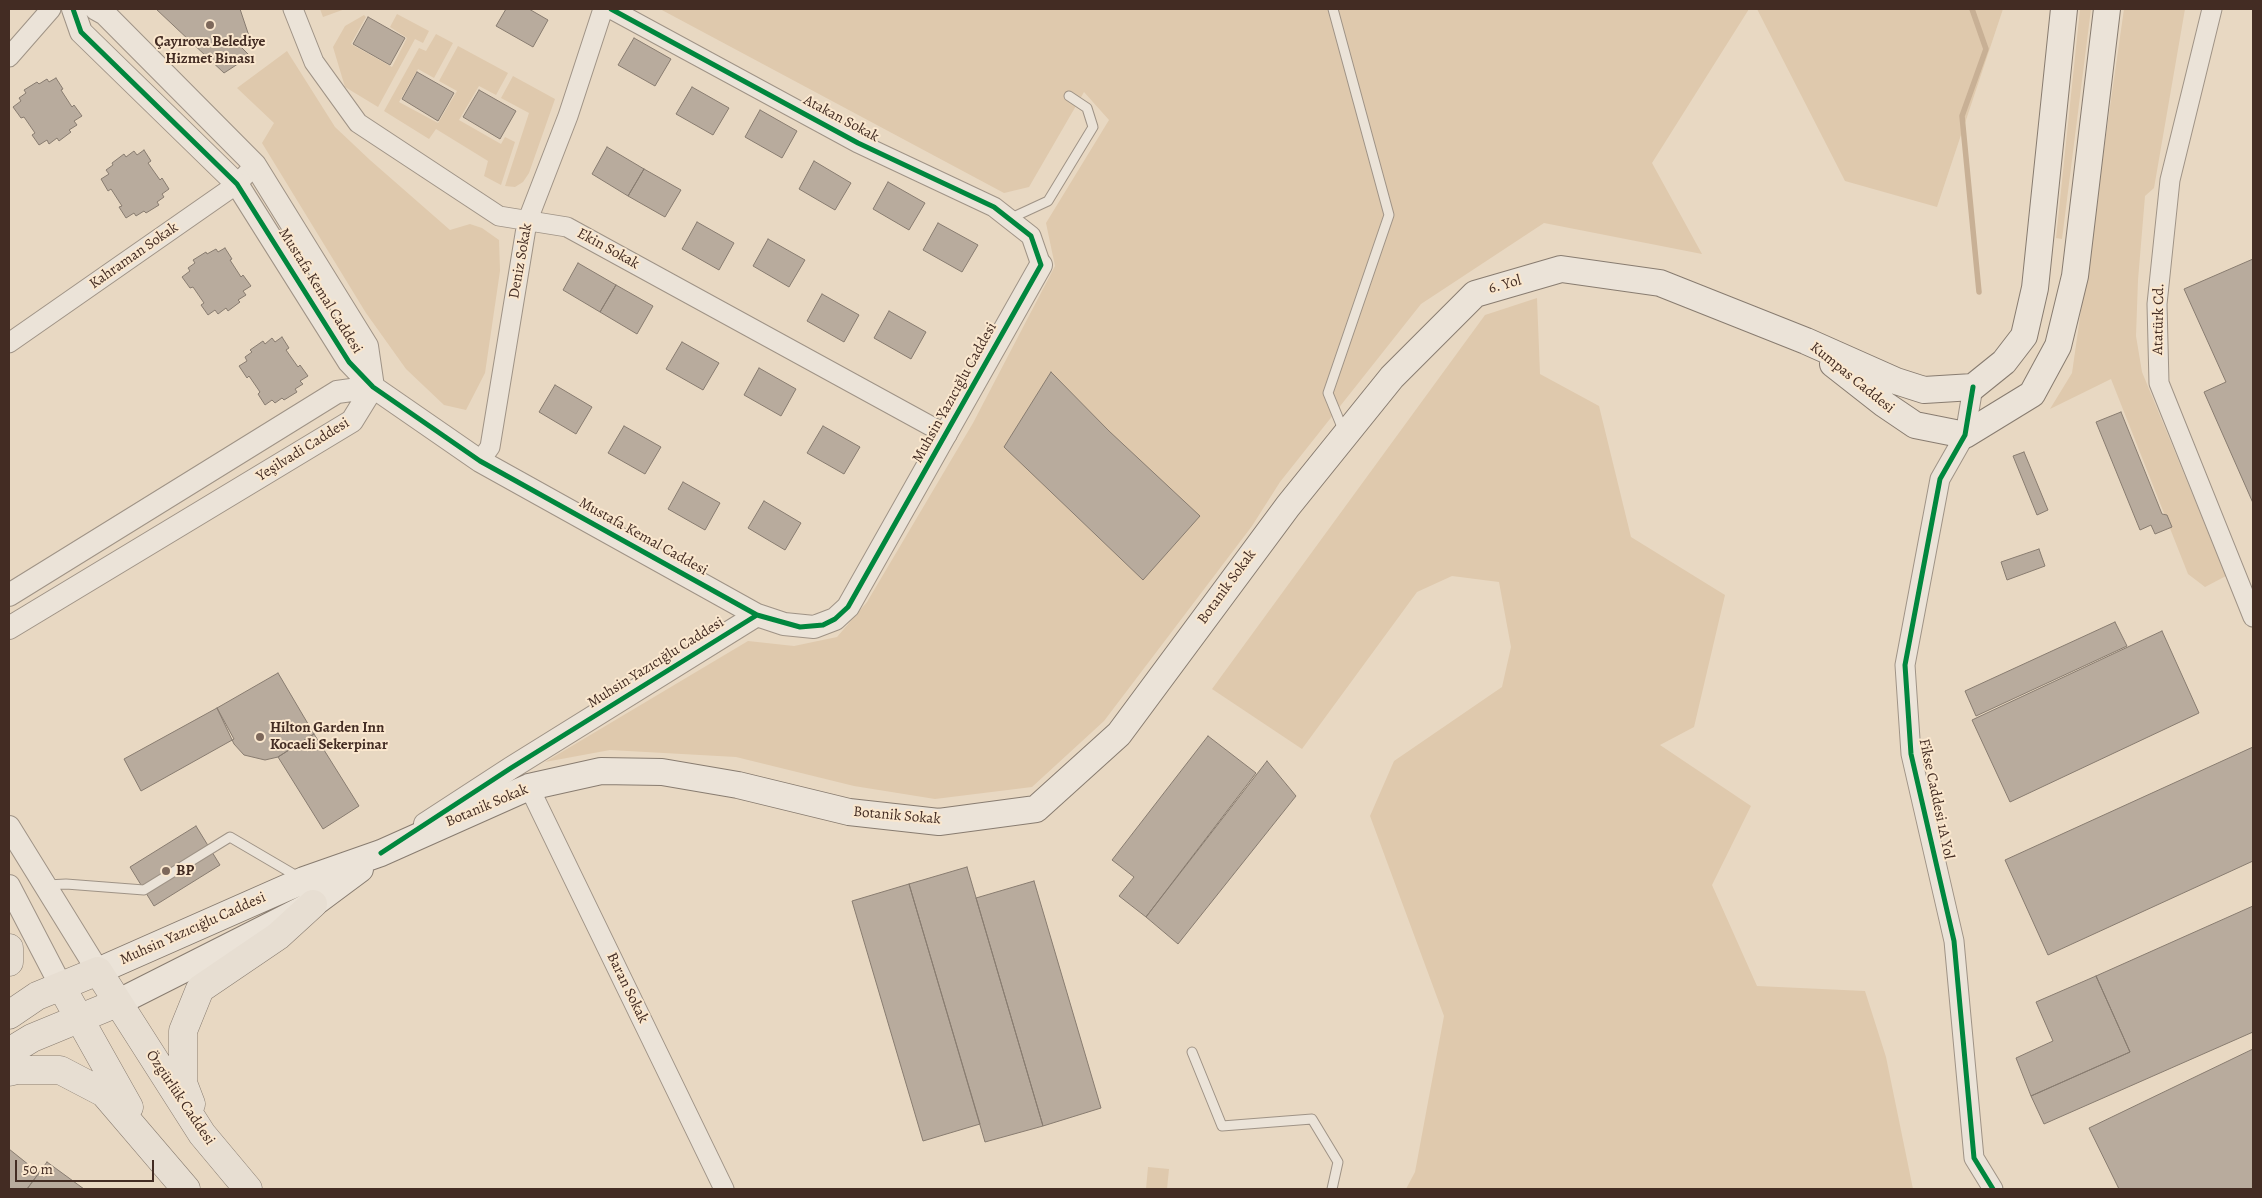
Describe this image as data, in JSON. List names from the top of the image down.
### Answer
{
  "streets": {
    "main road": [
      "6. Yol",
      "Kumpas Caddesi",
      "Muhsin Yazıcığlu Caddesi",
      "Botanik Sokak",
      "Özgürlük Caddesi"
    ],
    "street": [
      "Atakan Sokak",
      "Ekin Sokak",
      "Kahraman Sokak",
      "Deniz Sokak",
      "Mustafa Kemal Caddesi",
      "Atatürk Cd.",
      "Yeşilvadi Caddesi",
      "Fikse Caddesi 1A Yol",
      "Baran Sokak"
    ]
  },
  "crossings": [
    ["Atakan Sokak", "Muhsin Yazıcığlu Caddesi"],
    ["Ekin Sokak", "Deniz Sokak"],
    ["Ekin Sokak", "Muhsin Yazıcığlu Caddesi"],
    ["Kahraman Sokak", "Mustafa Kemal Caddesi"],
    ["Deniz Sokak", "Mustafa Kemal Caddesi"],
    ["6. Yol", "Kumpas Caddesi"],
    ["6. Yol", "Botanik Sokak"],
    ["Mustafa Kemal Caddesi", "Muhsin Yazıcığlu Caddesi"],
    ["Mustafa Kemal Caddesi", "Yeşilvadi Caddesi"],
    ["Kumpas Caddesi", "Fikse Caddesi 1A Yol"],
    ["Muhsin Yazıcığlu Caddesi", "Botanik Sokak"],
    ["Muhsin Yazıcığlu Caddesi", "Özgürlük Caddesi"],
    ["Botanik Sokak", "Baran Sokak"]
  ],
  "places": ["Çayırova Belediye Hizmet Binası", "Hilton Garden Inn Kocaeli Sekerpinar", "BP"],
  "scale_bar": "50 m"
}
